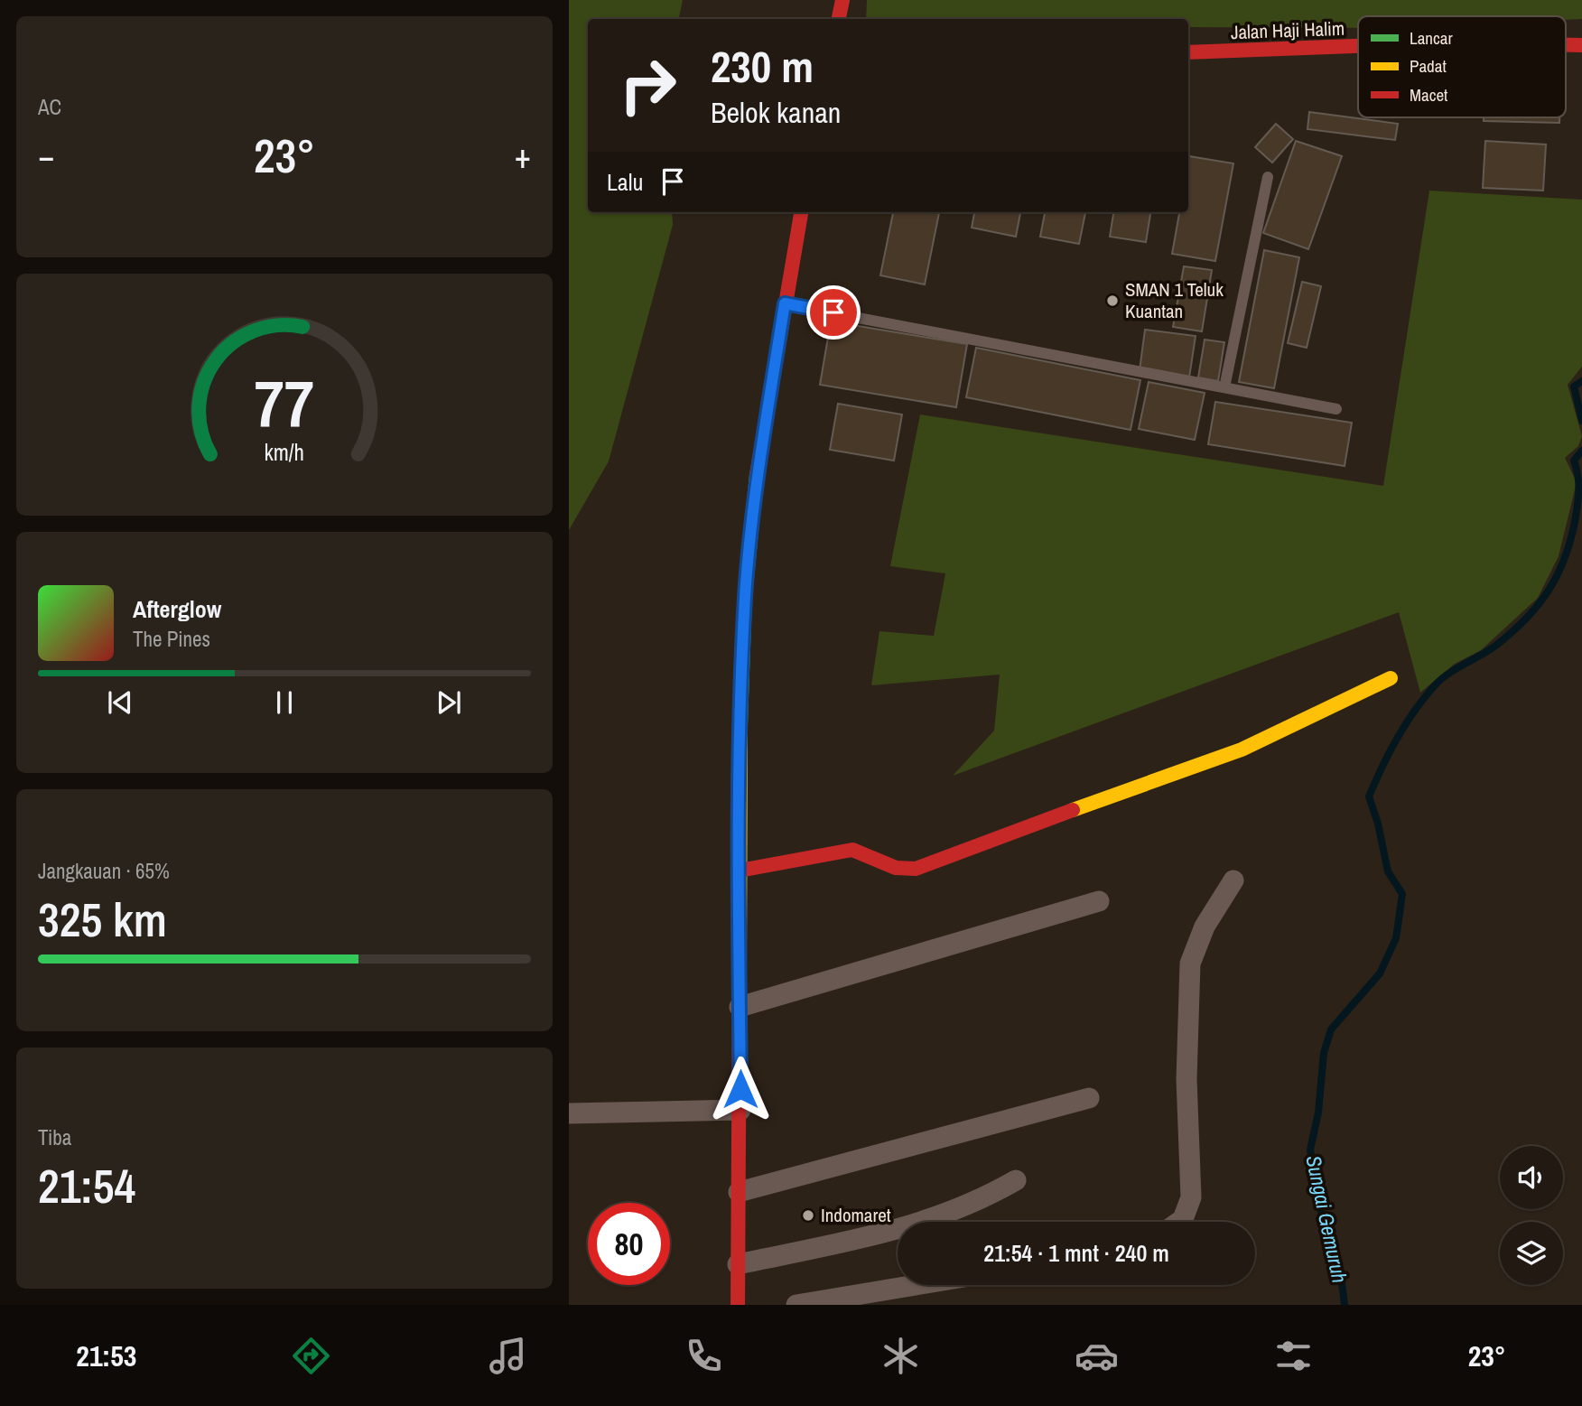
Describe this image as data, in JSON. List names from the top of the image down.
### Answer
{
  "streets": {
    "main road": ["Jalan Haji Halim"]
  },
  "water": ["Sungai Gemuruh"],
  "places": ["SMAN 1 Teluk Kuantan", "Indomaret"],
  "legend": ["Lancar", "Padat", "Macet"],
  "page": {
    "tile": [
      "AC",
      ["Jangkauan · 65%", "325 km"],
      ["Tiba", "21:54"]
    ],
    "turn": ["230 m", "Belok kanan"],
    "heat": ["−", "23°", "+"],
    "then": "Lalu",
    "song": ["Afterglow", "The Pines"],
    "limit": "80",
    "trip": "21:54 · 1 mnt · 240 m",
    "tabs": ["21:53", "23°"],
    "gauge": ["77", "km/h"]
  }
}
